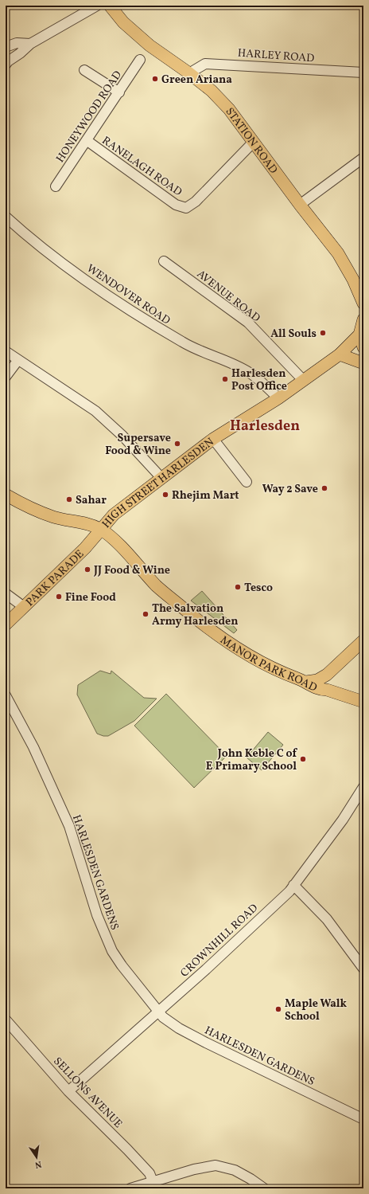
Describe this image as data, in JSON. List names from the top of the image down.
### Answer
{
  "streets": {
    "main road": [
      "STATION ROAD",
      "HIGH STREET HARLESDEN",
      "PARK PARADE",
      "MANOR PARK ROAD"
    ],
    "street": [
      "HARLEY ROAD",
      "HONEYWOOD ROAD",
      "RANELAGH ROAD",
      "WENDOVER ROAD",
      "AVENUE ROAD",
      "HARLESDEN GARDENS",
      "CROWNHILL ROAD",
      "SELLONS AVENUE"
    ]
  },
  "crossings": [
    ["HARLEY ROAD", "STATION ROAD"],
    ["HONEYWOOD ROAD", "RANELAGH ROAD"],
    ["STATION ROAD", "RANELAGH ROAD"],
    ["WENDOVER ROAD", "HIGH STREET HARLESDEN"],
    ["AVENUE ROAD", "HIGH STREET HARLESDEN"],
    ["HIGH STREET HARLESDEN", "PARK PARADE"],
    ["HIGH STREET HARLESDEN", "MANOR PARK ROAD"],
    ["PARK PARADE", "MANOR PARK ROAD"],
    ["HARLESDEN GARDENS", "CROWNHILL ROAD"],
    ["CROWNHILL ROAD", "SELLONS AVENUE"]
  ],
  "districts": ["Harlesden"],
  "places": [
    "Green Ariana",
    "All Souls",
    "Harlesden Post Office",
    "Supersave Food & Wine",
    "Way 2 Save",
    "Rhejim Mart",
    "Sahar",
    "JJ Food & Wine",
    "Tesco",
    "Fine Food",
    "The Salvation Army Harlesden",
    "John Keble C of E Primary School",
    "Maple Walk School"
  ],
  "north": "bottom"
}
